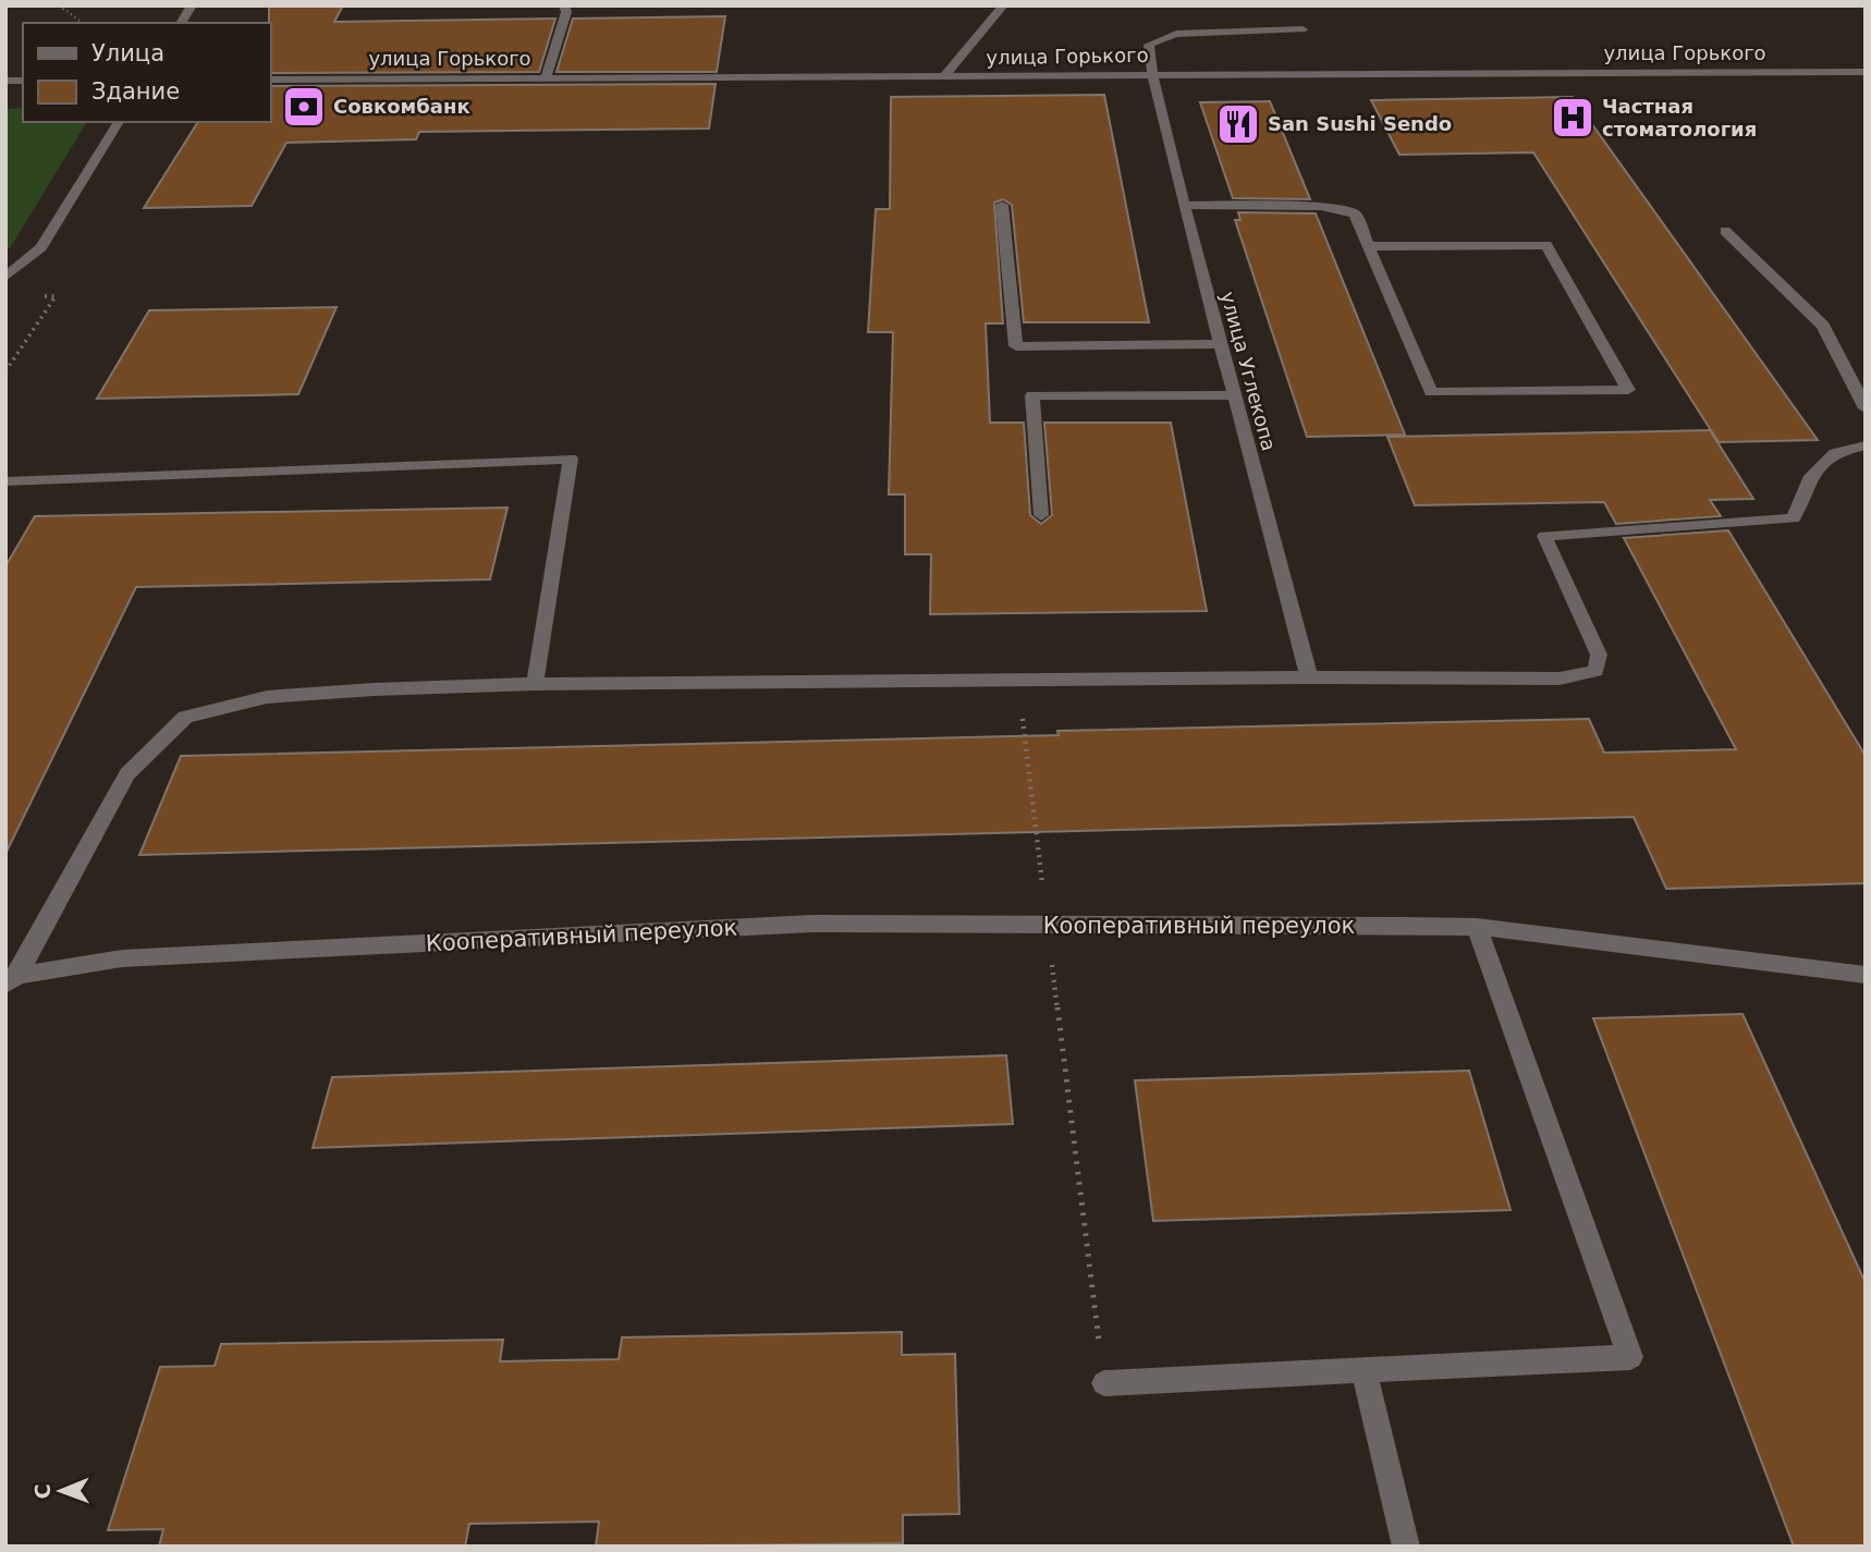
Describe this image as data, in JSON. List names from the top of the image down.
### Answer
{
  "streets": {
    "street": ["улица Горького", "улица Углекопа", "Кооперативный переулок"]
  },
  "crossings": [
    ["улица Горького", "улица Углекопа"],
    ["улица Углекопа", "Кооперативный переулок"]
  ],
  "places": {
    "bank": ["Совкомбанк"],
    "hospital": ["Частная стоматология"],
    "restaurant": ["San Sushi Sendo"]
  },
  "legend": ["Улица", "Здание"],
  "north": "left"
}
